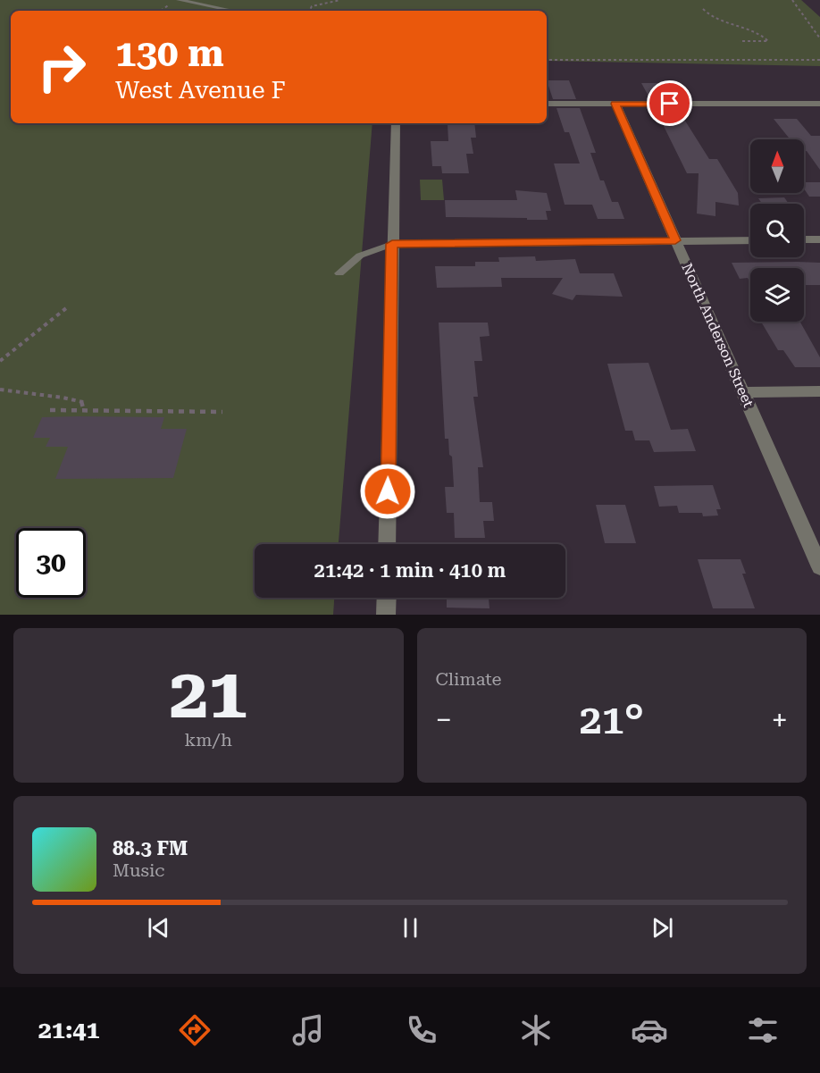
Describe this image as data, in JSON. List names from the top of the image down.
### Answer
{
  "streets": {
    "street": ["North Anderson Street"]
  },
  "north": "top",
  "page": {
    "turn": ["130 m", "West Avenue F"],
    "limit": "30",
    "trip": "21:42 · 1 min · 410 m",
    "tile": [
      ["21", "km/h"],
      "Climate"
    ],
    "heat": ["−", "21°", "+"],
    "song": ["88.3 FM", "Music"],
    "tabs": "21:41"
  }
}
